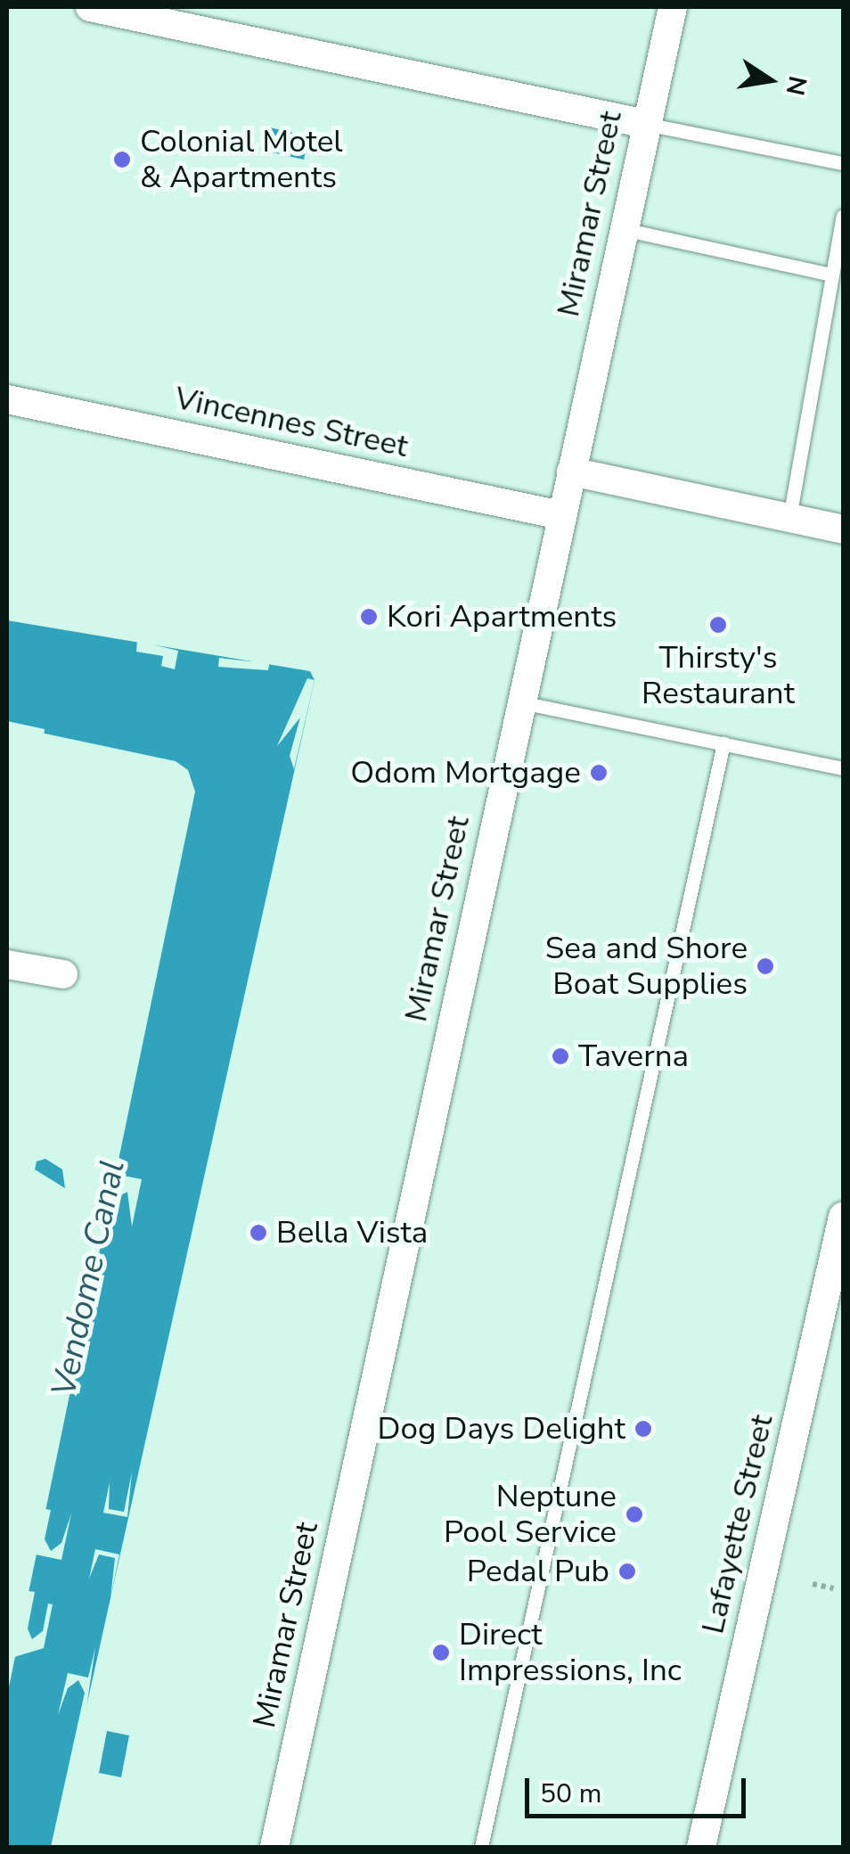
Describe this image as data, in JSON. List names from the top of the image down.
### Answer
{
  "streets": {
    "street": ["Miramar Street", "Vincennes Street", "Lafayette Street"]
  },
  "crossings": [
    ["Miramar Street", "Vincennes Street"]
  ],
  "water": ["Vendome Canal"],
  "places": [
    "Colonial Motel & Apartments",
    "Kori Apartments",
    "Thirsty's Restaurant",
    "Odom Mortgage",
    "Sea and Shore Boat Supplies",
    "Taverna",
    "Bella Vista",
    "Dog Days Delight",
    "Neptune Pool Service",
    "Pedal Pub",
    "Direct Impressions, Inc"
  ],
  "scale_bar": "50 m",
  "north": "right"
}
